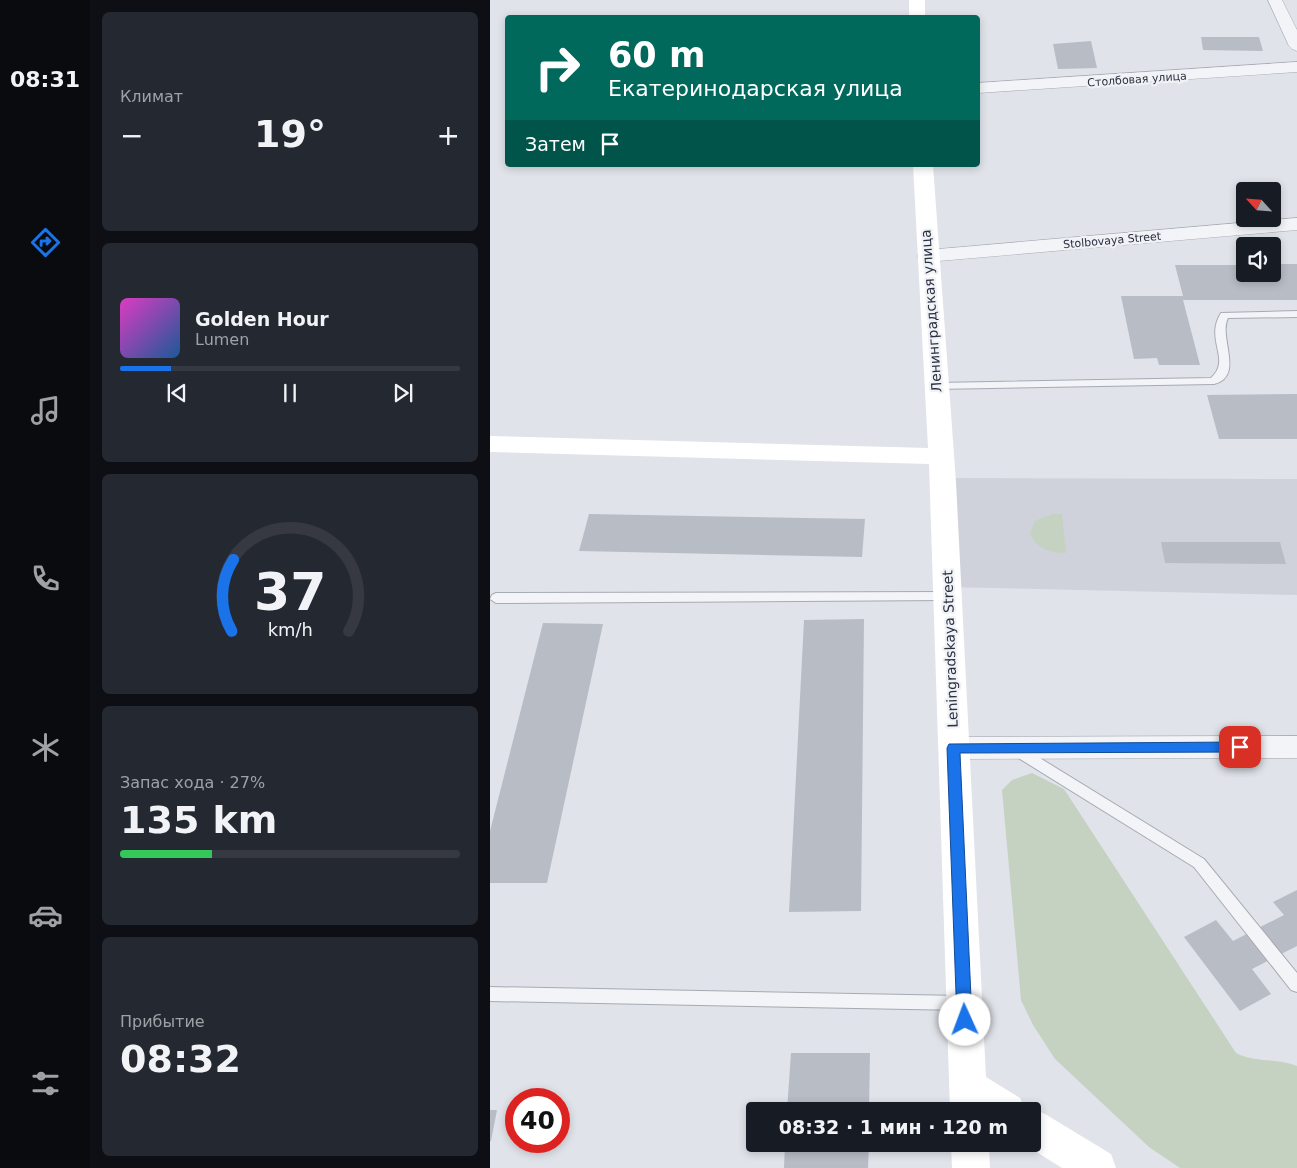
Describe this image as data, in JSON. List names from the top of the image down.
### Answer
{
  "streets": {
    "main road": ["Ленинградская улица", "Leningradskaya Street"],
    "street": ["Столбовая улица", "Stolbovaya Street"]
  },
  "crossings": [
    ["Stolbovaya Street", "Ленинградская улица"],
    ["Ленинградская улица", "Leningradskaya Street"]
  ],
  "north": "top left",
  "page": {
    "tabs": "08:31",
    "tile": [
      "Климат",
      ["Запас хода · 27%", "135 km"],
      ["Прибытие", "08:32"]
    ],
    "turn": ["60 m", "Екатеринодарская улица"],
    "heat": ["−", "19°", "+"],
    "then": "Затем",
    "song": ["Golden Hour", "Lumen"],
    "limit": "40",
    "trip": "08:32 · 1 мин · 120 m",
    "gauge": ["37", "km/h"]
  }
}
